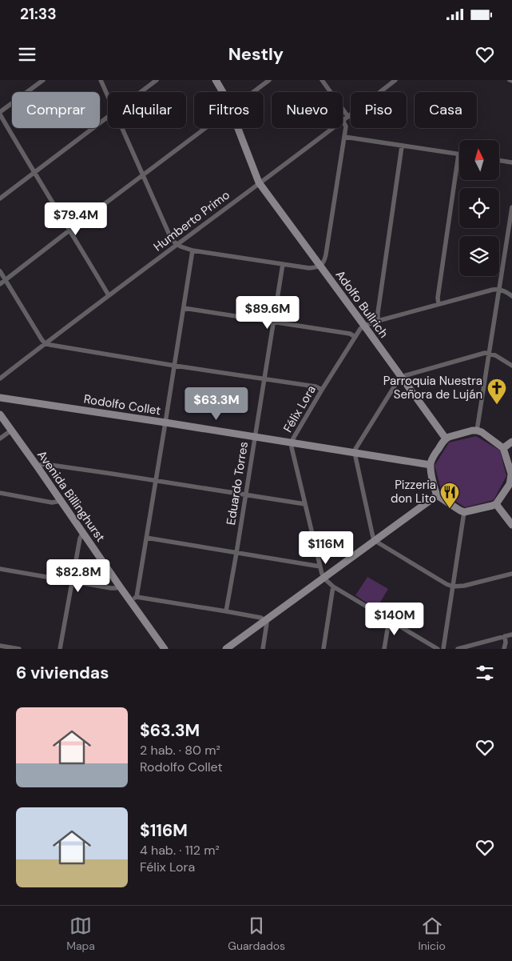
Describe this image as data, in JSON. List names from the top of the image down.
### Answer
{
  "streets": {
    "street": [
      "Humberto Primo",
      "Adolfo Bullrich",
      "Rodolfo Collet",
      "Félix Lora",
      "Eduardo Torres",
      "Avenida Billinghurst"
    ]
  },
  "crossings": [
    ["Humberto Primo", "Adolfo Bullrich"],
    ["Adolfo Bullrich", "Rodolfo Collet"],
    ["Adolfo Bullrich", "Félix Lora"],
    ["Rodolfo Collet", "Félix Lora"],
    ["Rodolfo Collet", "Eduardo Torres"]
  ],
  "places": {
    "church": ["Parroquia Nuestra Señora de Luján"],
    "restaurant": ["Pizzeria don Lito"]
  },
  "north": "top",
  "page": {
    "status": "21:33",
    "header": "Nestly",
    "chip": [
      "Comprar",
      "Alquilar",
      "Filtros",
      "Nuevo",
      "Piso",
      "Casa"
    ],
    "price": [
      "$79.4M",
      "$89.6M",
      "$63.3M",
      "$116M",
      "$82.8M",
      "$140M"
    ],
    "heading": "6 viviendas",
    "list": [
      {
        "name": "$63.3M",
        "note": "2 hab. · 80 m² · Rodolfo Collet"
      },
      {
        "name": "$116M",
        "note": "4 hab. · 112 m² · Félix Lora"
      }
    ],
    "tabs": ["Mapa", "Guardados", "Inicio"]
  }
}
